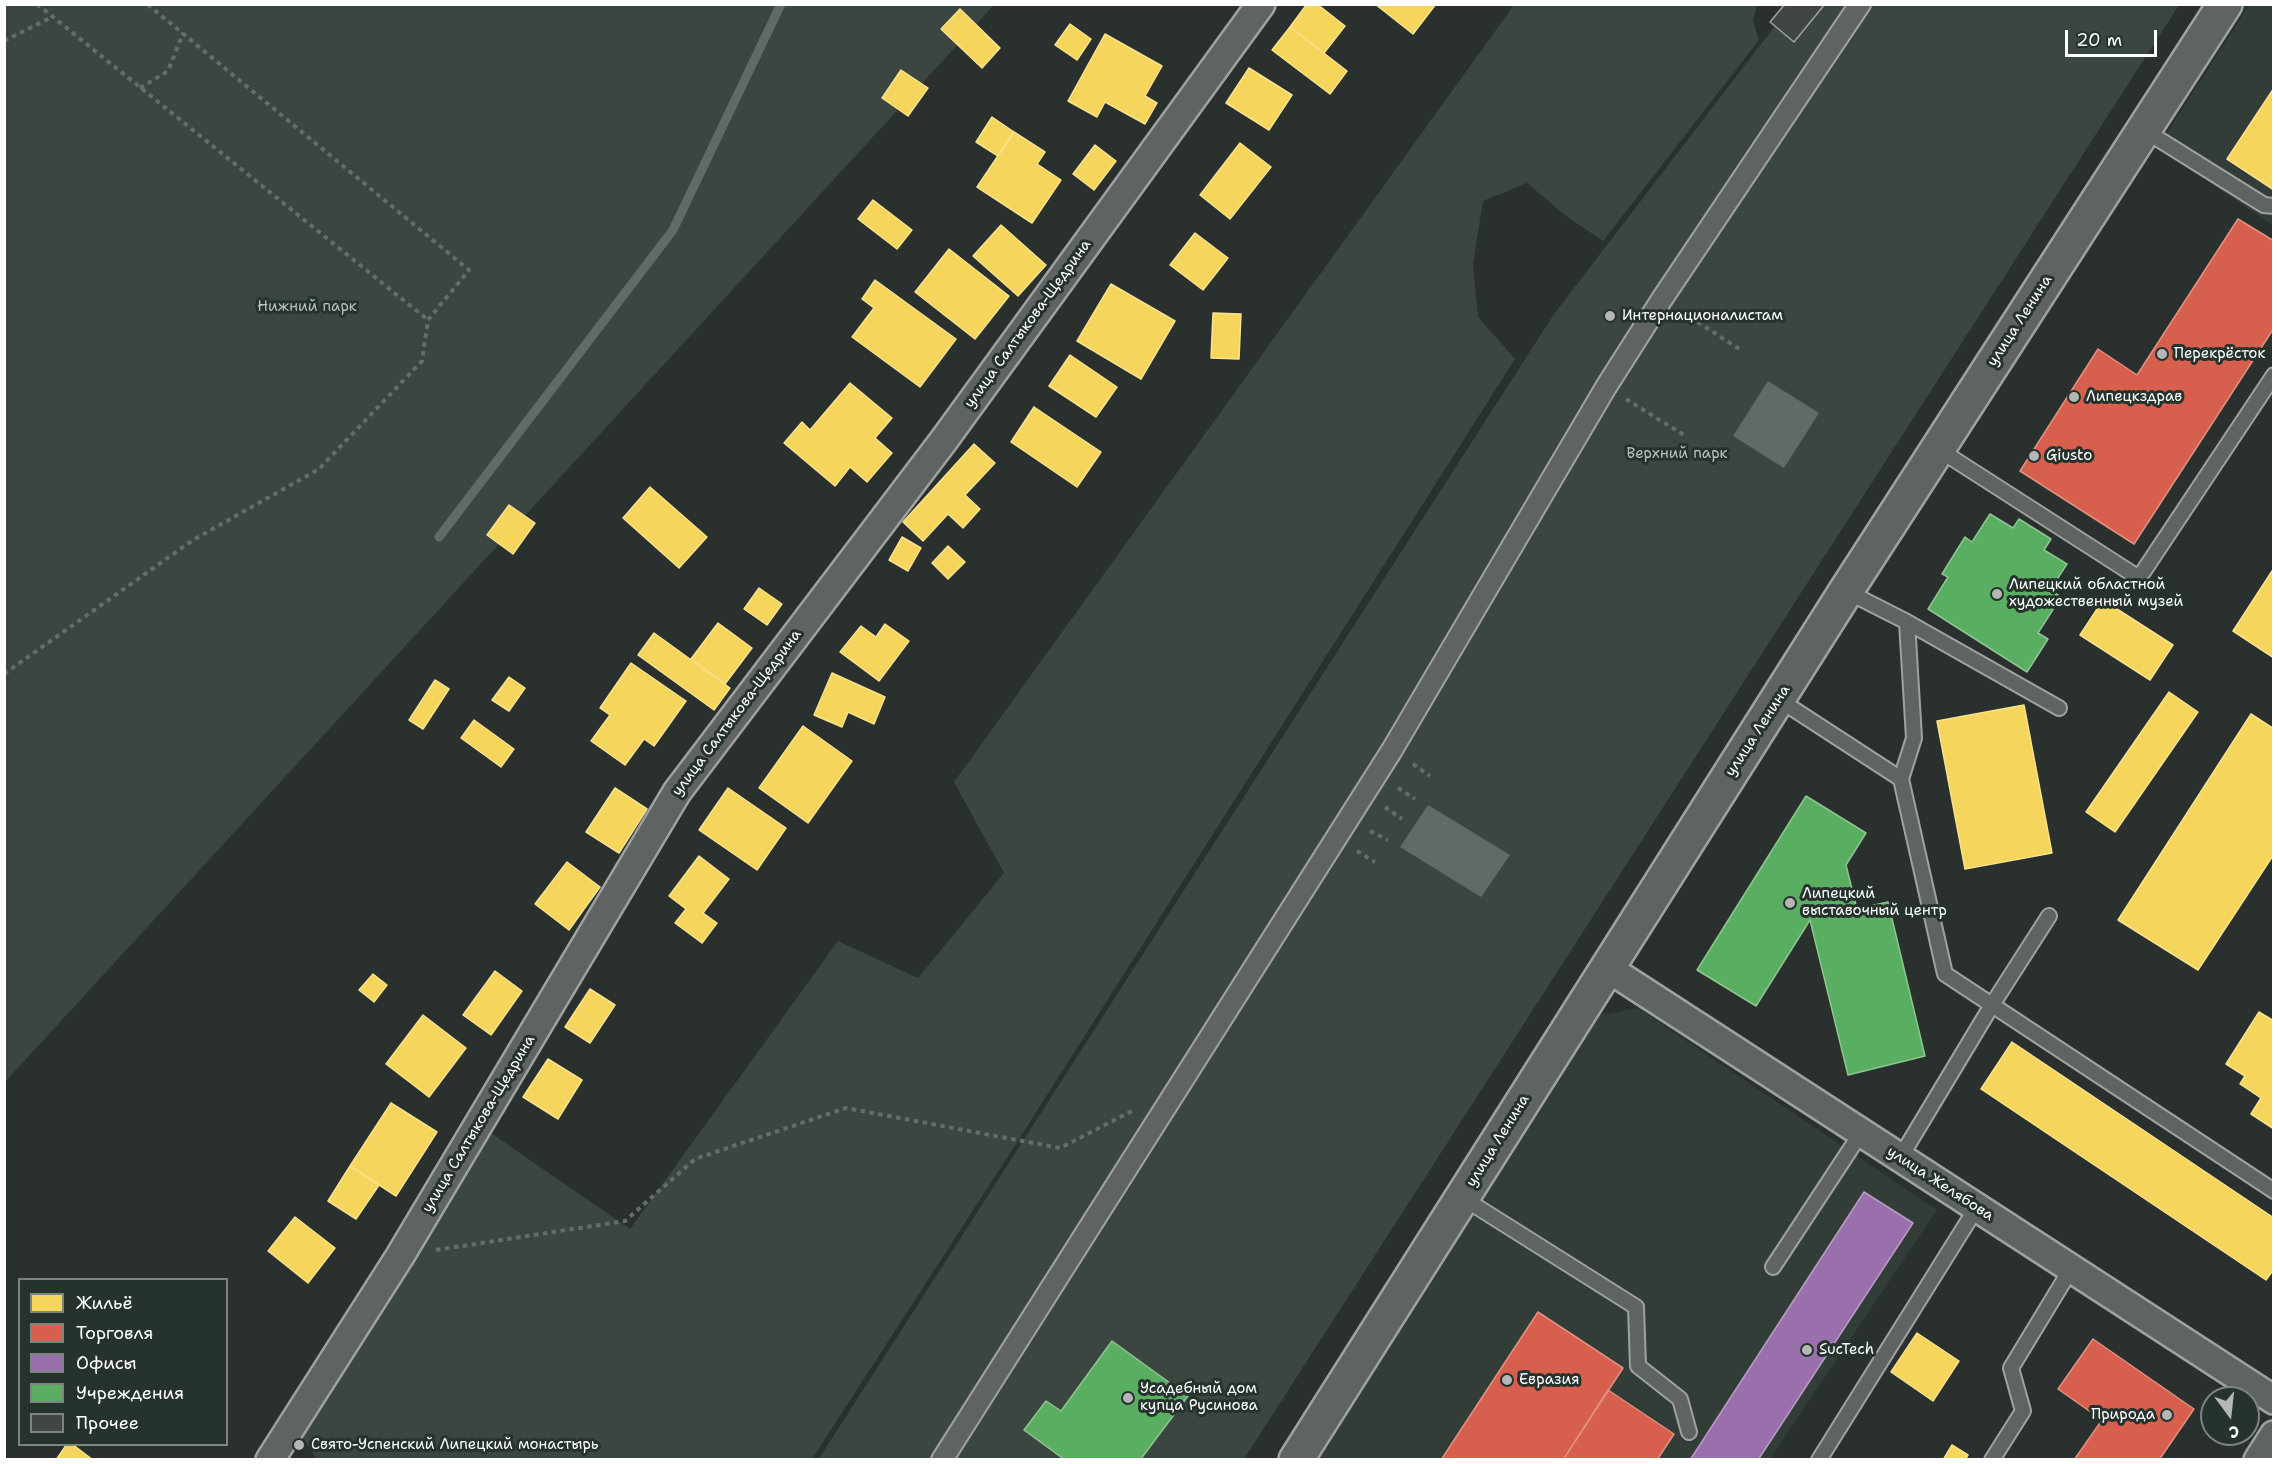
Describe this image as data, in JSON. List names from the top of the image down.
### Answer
{
  "streets": {
    "street": ["улица Ленина", "улица Салтыкова-Щедрина", "улица Желябова"]
  },
  "crossings": [
    ["улица Ленина", "улица Желябова"]
  ],
  "parks": ["Нижний парк", "Верхний парк"],
  "places": [
    "Интернационалистам",
    "Перекрёсток",
    "Липецкздрав",
    "Giusto",
    "Липецкий областной художественный музей",
    "Липецкий выставочный центр",
    "SucTech",
    "Евразия",
    "Усадебный дом купца Русинова",
    "Природа",
    "Свято-Успенский Липецкий монастырь"
  ],
  "legend": [
    "Жильё",
    "Торговля",
    "Офисы",
    "Учреждения",
    "Прочее"
  ],
  "scale_bar": "20 m",
  "north": "bottom"
}
